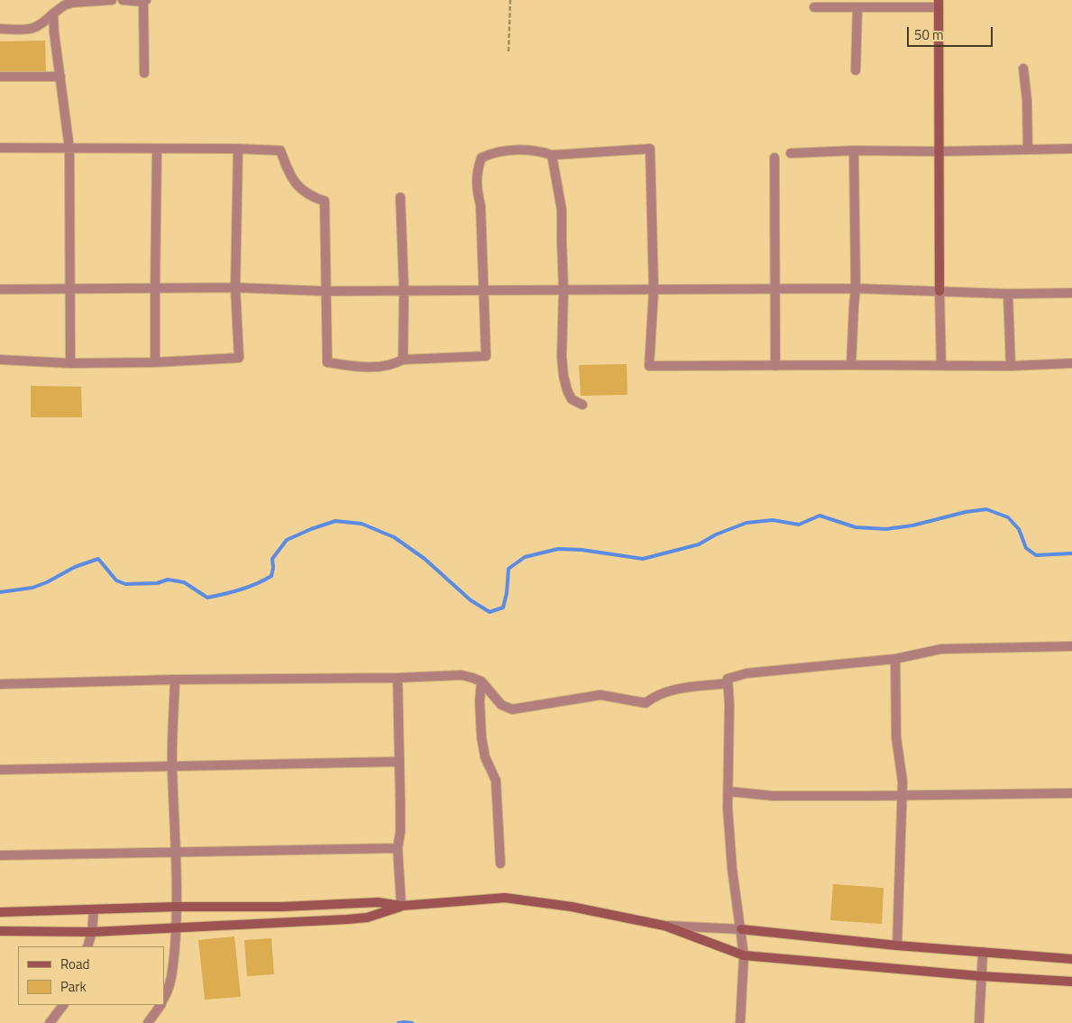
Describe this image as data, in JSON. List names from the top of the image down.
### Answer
{
  "legend": ["Road", "Park"],
  "scale_bar": "50 m"
}
